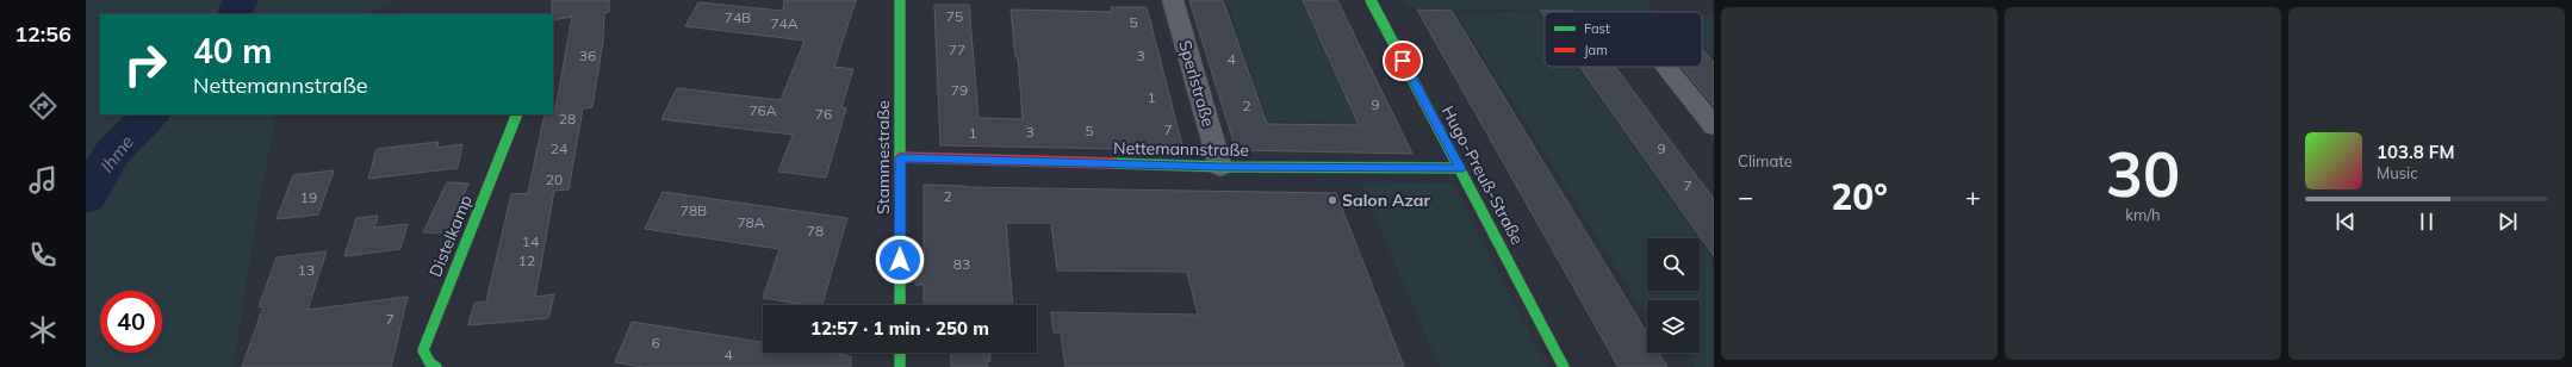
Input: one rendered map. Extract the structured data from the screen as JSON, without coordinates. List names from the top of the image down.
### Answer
{
  "streets": {
    "street": [
      "Sperlstraße",
      "Nettemannstraße",
      "Stammestraße",
      "Hugo-Preuß-Straße",
      "Distelkamp"
    ]
  },
  "crossings": [
    ["Sperlstraße", "Nettemannstraße"],
    ["Nettemannstraße", "Stammestraße"],
    ["Nettemannstraße", "Hugo-Preuß-Straße"]
  ],
  "water": ["Ihme"],
  "places": ["Salon Azar"],
  "house_numbers": [
    "75",
    "74B",
    "5",
    "74A",
    "77",
    "36",
    "3",
    "4",
    "79",
    "1",
    "9",
    "2",
    "76A",
    "76",
    "28",
    "7",
    "5",
    "3",
    "1",
    "24",
    "9",
    "20",
    "7",
    "2",
    "19",
    "78B",
    "78A",
    "78",
    "14",
    "12",
    "83",
    "13",
    "7",
    "6",
    "4"
  ],
  "legend": ["Fast", "Jam"],
  "page": {
    "tabs": "12:56",
    "tile": [
      "Climate",
      ["30", "km/h"]
    ],
    "turn": ["40 m", "Nettemannstraße"],
    "song": ["103.8 FM", "Music"],
    "heat": ["−", "20°", "+"],
    "limit": "40",
    "trip": "12:57 · 1 min · 250 m"
  }
}
